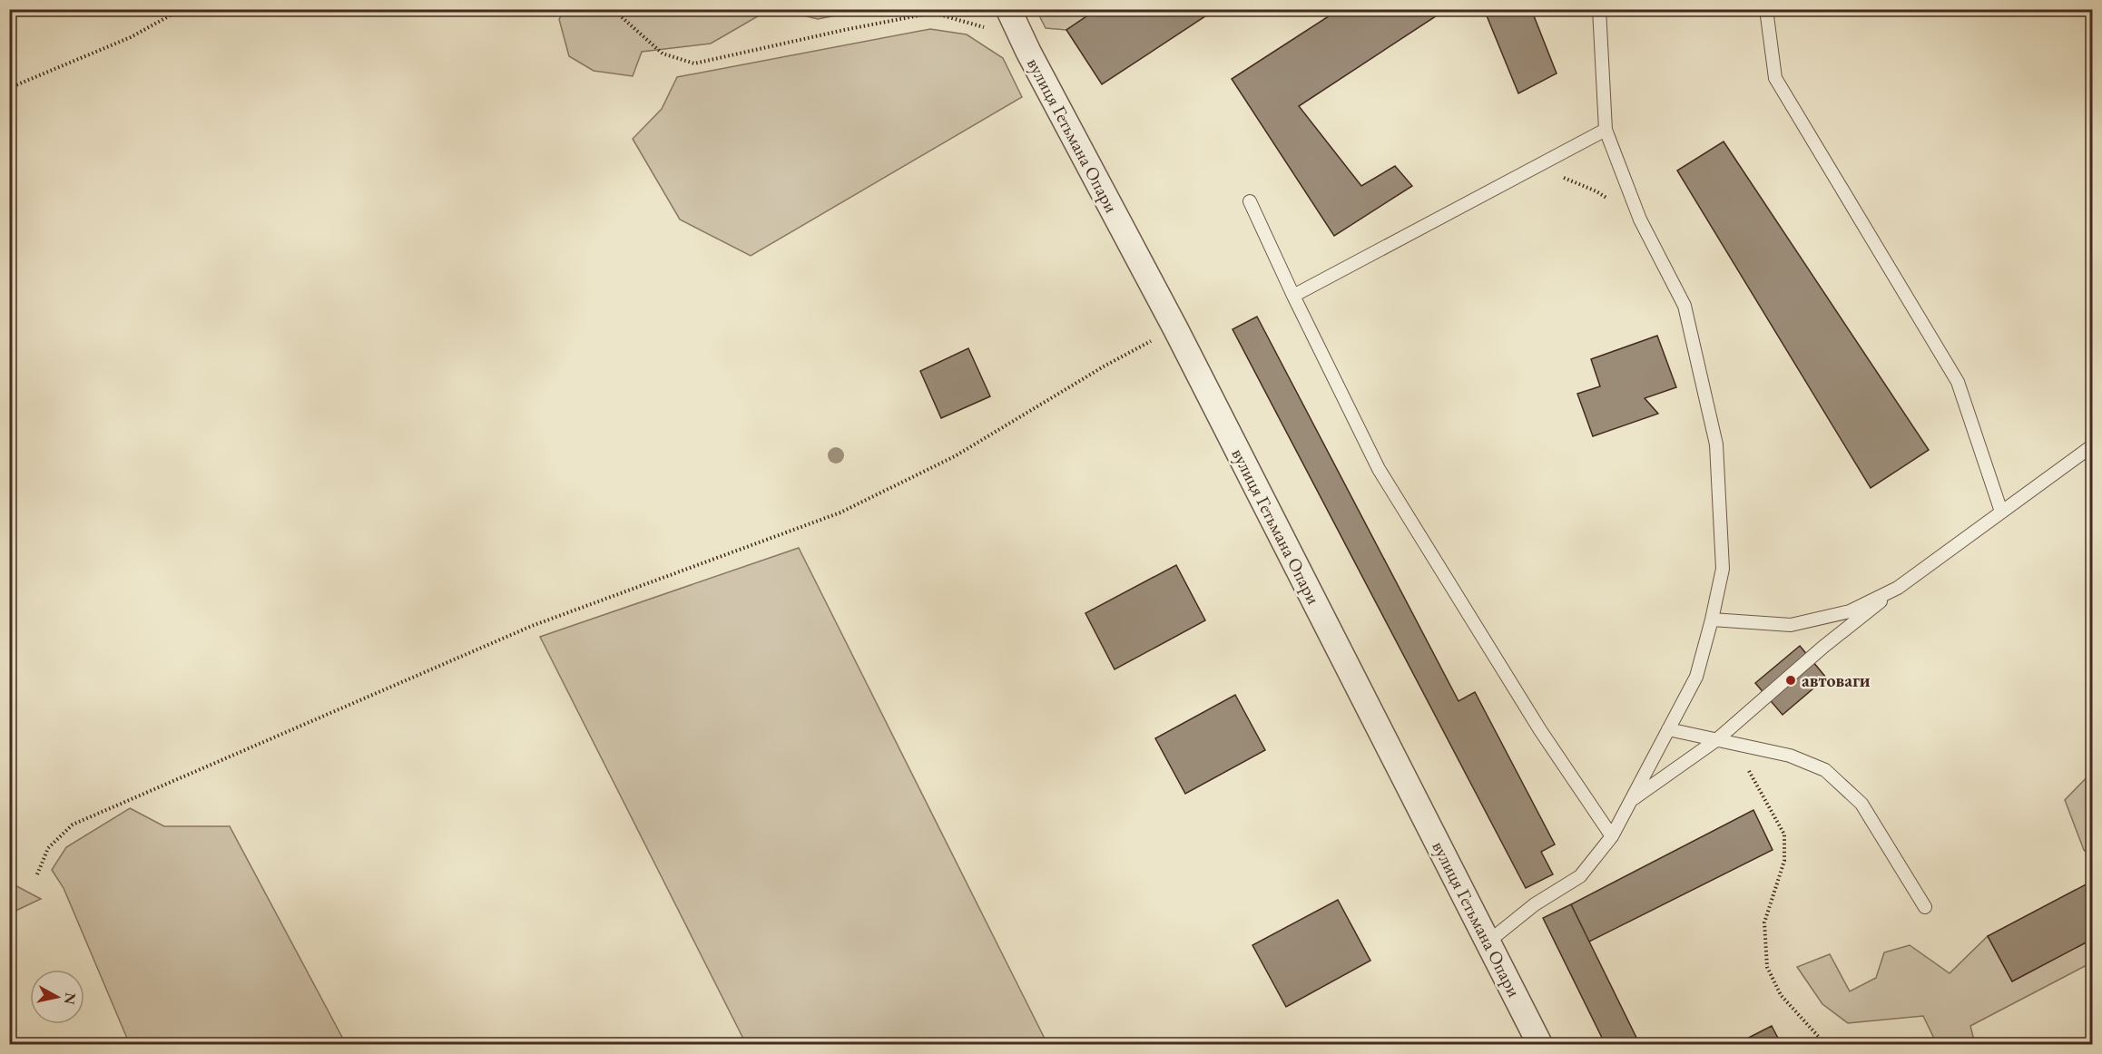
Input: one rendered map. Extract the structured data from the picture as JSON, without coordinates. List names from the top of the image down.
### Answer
{
  "streets": {
    "street": ["вулиця Гетьмана Опари"]
  },
  "places": ["автоваги"],
  "north": "right"
}
